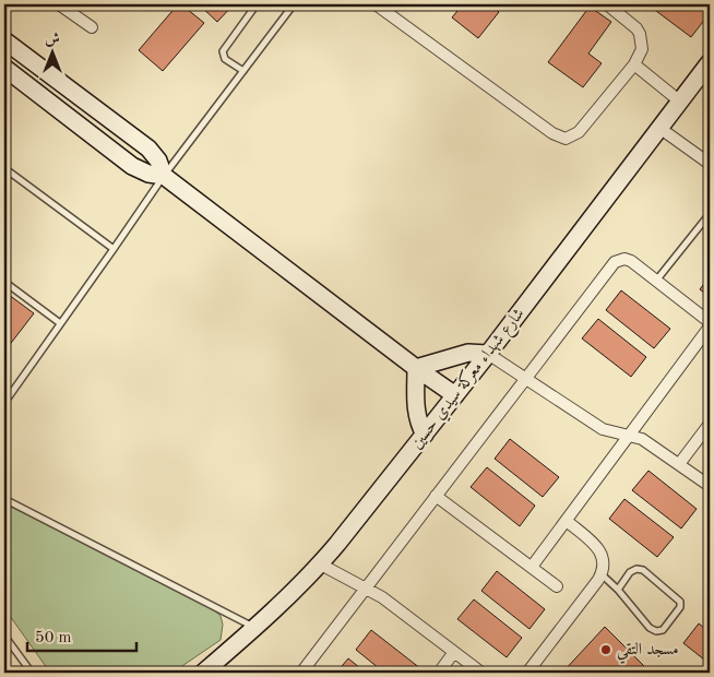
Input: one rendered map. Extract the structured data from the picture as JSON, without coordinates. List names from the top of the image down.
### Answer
{
  "streets": {
    "main road": ["شارع شهداء معركة سيدي حسين"]
  },
  "places": ["مسجد التقي"],
  "scale_bar": "50 m",
  "north": "top"
}
